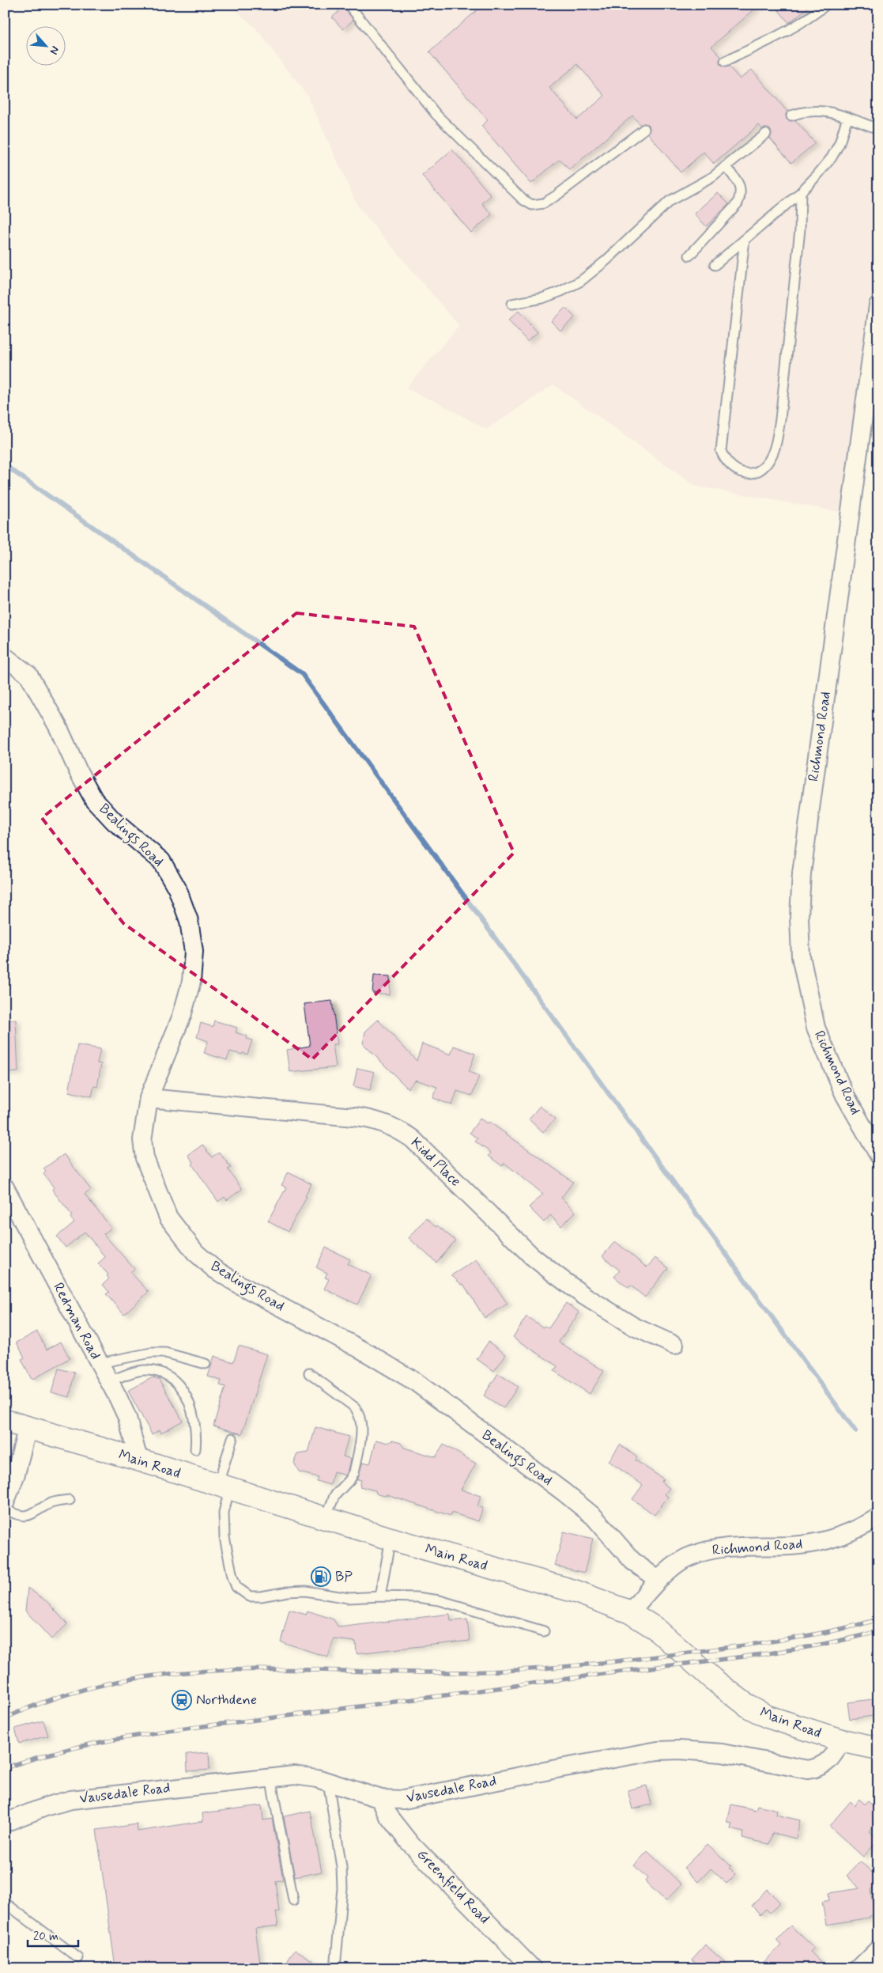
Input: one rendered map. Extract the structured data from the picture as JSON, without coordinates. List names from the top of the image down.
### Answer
{
  "streets": {
    "main road": ["Main Road"],
    "street": [
      "Richmond Road",
      "Bealings Road",
      "Kidd Place",
      "Redman Road",
      "Vausedale Road",
      "Greenfield Road"
    ]
  },
  "crossings": [
    ["Richmond Road", "Bealings Road"],
    ["Richmond Road", "Main Road"],
    ["Bealings Road", "Kidd Place"],
    ["Redman Road", "Main Road"],
    ["Main Road", "Vausedale Road"],
    ["Vausedale Road", "Greenfield Road"]
  ],
  "places": {
    "fuel station": ["BP"],
    "station": ["Northdene"]
  },
  "scale_bar": "20 m",
  "north": "bottom right"
}
